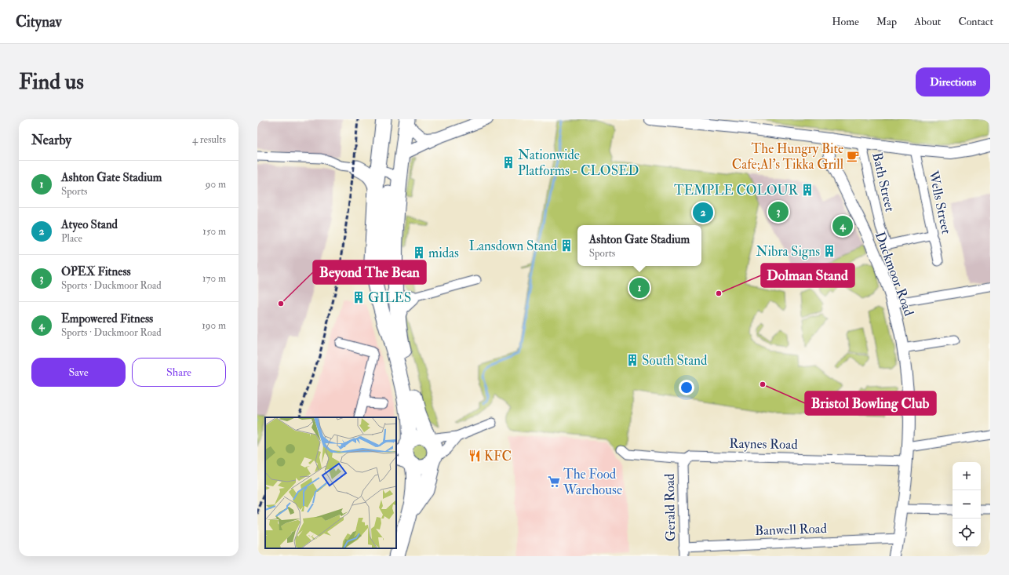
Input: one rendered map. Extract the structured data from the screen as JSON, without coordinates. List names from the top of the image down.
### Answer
{
  "streets": {
    "street": [
      "Bath Street",
      "Wells Street",
      "Duckmoor Road",
      "Raynes Road",
      "Gerald Road",
      "Banwell Road"
    ]
  },
  "crossings": [
    ["Bath Street", "Wells Street"],
    ["Duckmoor Road", "Raynes Road"],
    ["Duckmoor Road", "Banwell Road"],
    ["Raynes Road", "Gerald Road"],
    ["Gerald Road", "Banwell Road"]
  ],
  "places": {
    "cafe": ["The Hungry Bite Cafe;Al's Tikka Grill"],
    "building": [
      "Nationwide Platforms - CLOSED",
      "TEMPLE COLOUR",
      "Lansdown Stand",
      "Nibra Signs",
      "midas",
      "GILES",
      "South Stand"
    ],
    "other": ["Dolman Stand", "Beyond The Bean", "Bristol Bowling Club"],
    "restaurant": ["KFC"],
    "supermarket": ["The Food Warehouse"]
  },
  "page": {
    "header": "Citynav",
    "nav": [
      "Home",
      "Map",
      "About",
      "Contact"
    ],
    "buttons": [
      "Directions",
      ["Save", "Share"]
    ],
    "title": "Find us",
    "heading": ["Nearby", "4 results"],
    "list": [
      {
        "mark": "1",
        "name": "Ashton Gate Stadium",
        "note": "Sports",
        "value": "90 m"
      },
      {
        "mark": "2",
        "name": "Atyeo Stand",
        "note": "Place",
        "value": "150 m"
      },
      {
        "mark": "3",
        "name": "OPEX Fitness",
        "note": "Sports · Duckmoor Road",
        "value": "170 m"
      },
      {
        "mark": "4",
        "name": "Empowered Fitness",
        "note": "Sports · Duckmoor Road",
        "value": "190 m"
      }
    ],
    "pins": [
      "3",
      "2",
      "4",
      "1"
    ],
    "popup": ["Ashton Gate Stadium", "Sports"],
    "map_buttons": ["+", "−"]
  }
}
